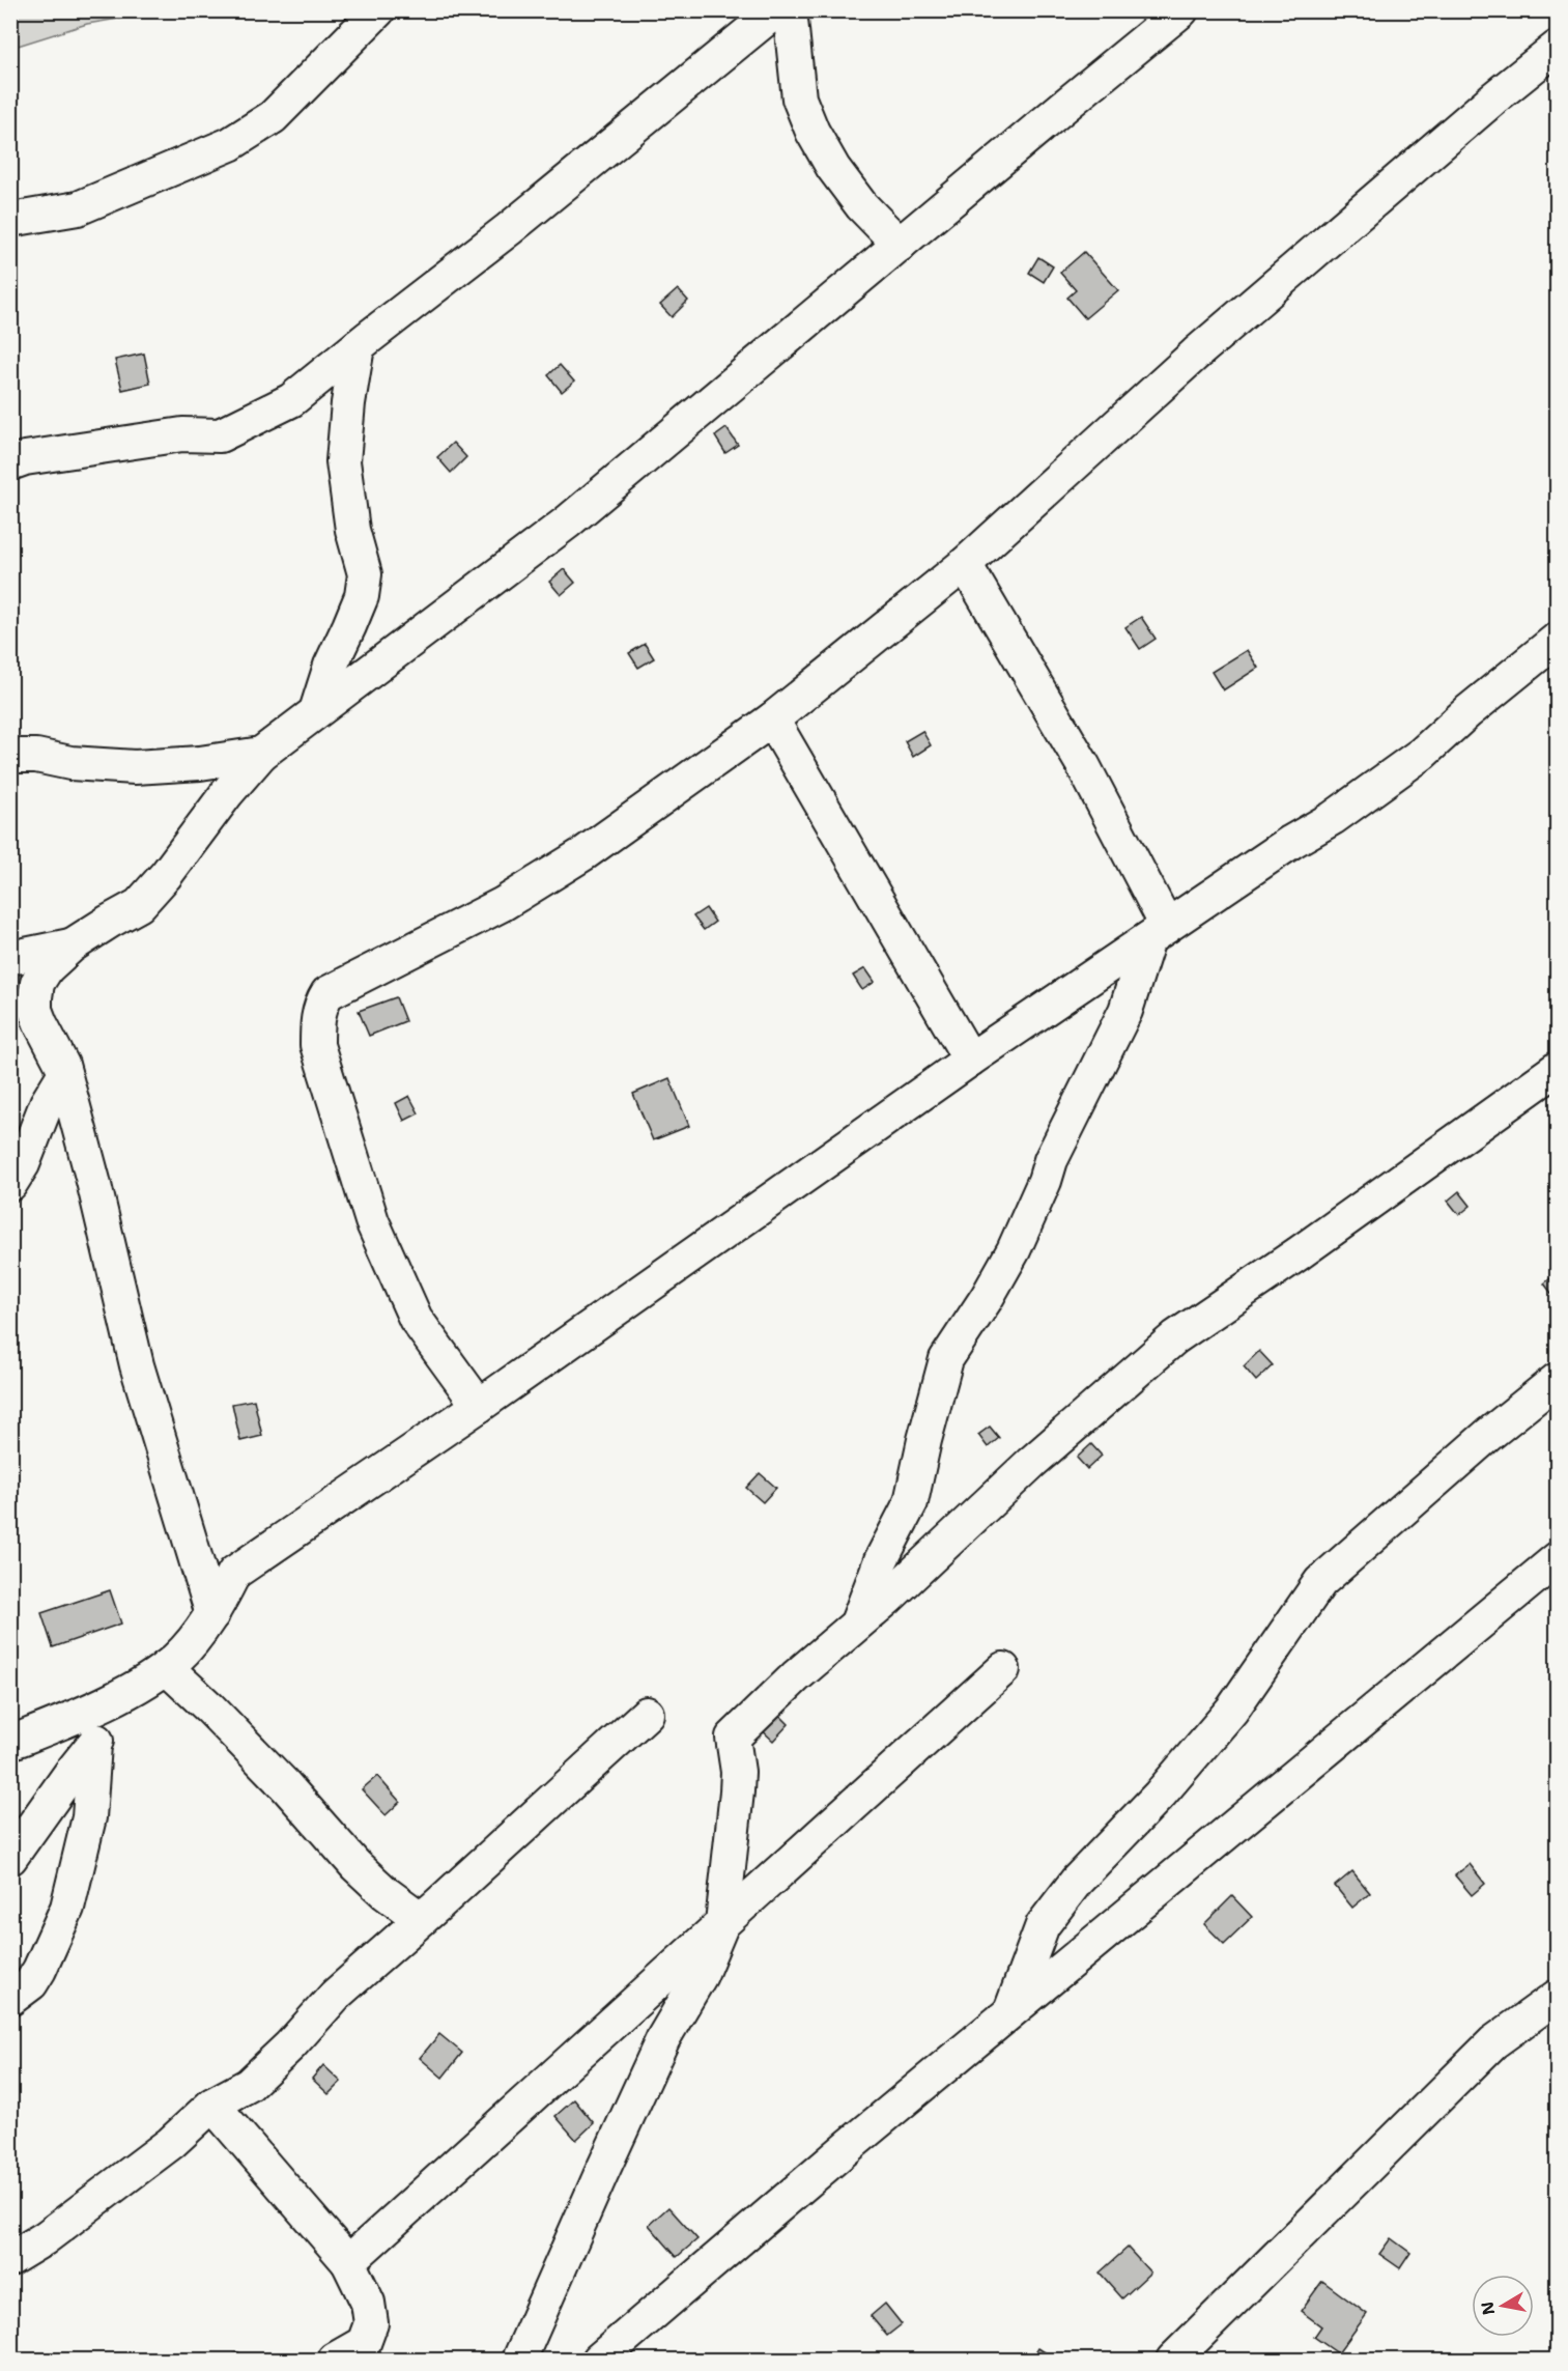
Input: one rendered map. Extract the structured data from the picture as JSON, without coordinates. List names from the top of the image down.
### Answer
{
  "north": "left"
}
